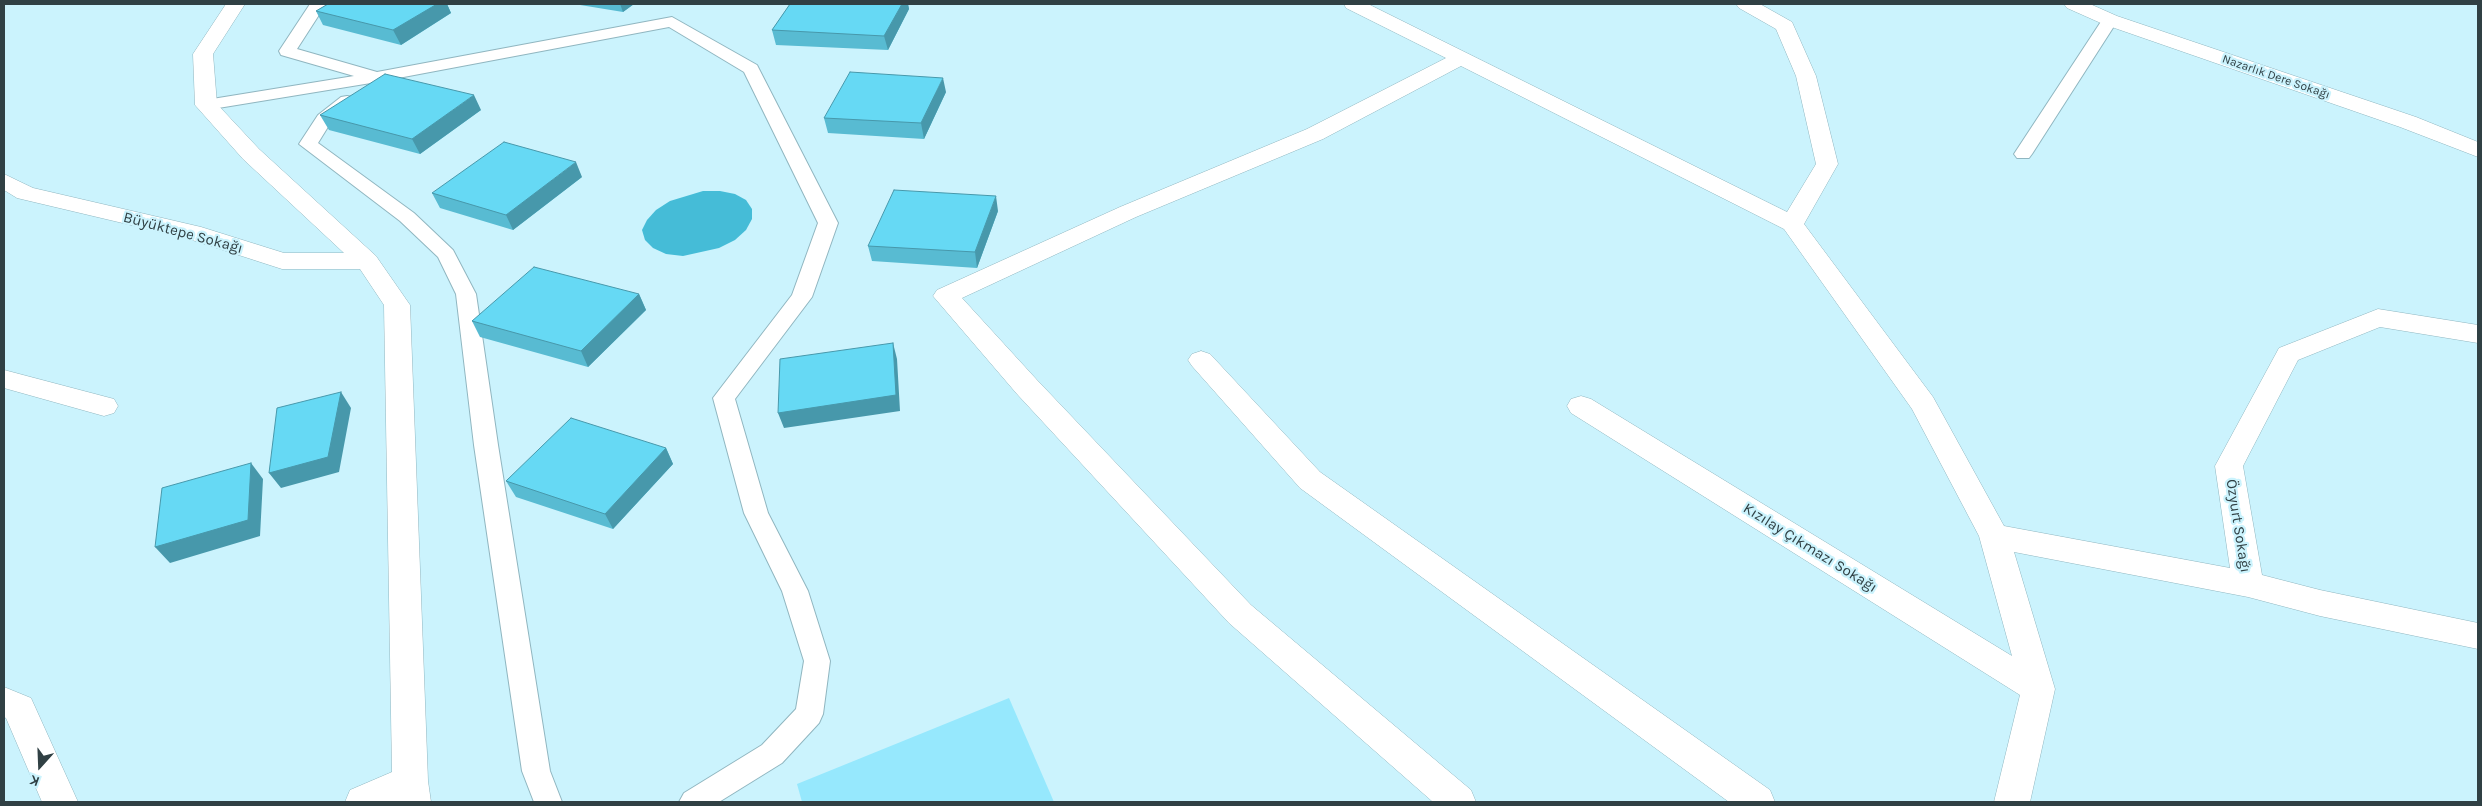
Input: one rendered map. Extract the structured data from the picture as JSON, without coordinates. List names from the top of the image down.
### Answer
{
  "streets": {
    "street": [
      "Nazarlık Dere Sokağı",
      "Büyüktepe Sokağı",
      "Özyurt Sokağı",
      "Kızılay Çıkmazı Sokağı"
    ]
  },
  "north": "bottom"
}
